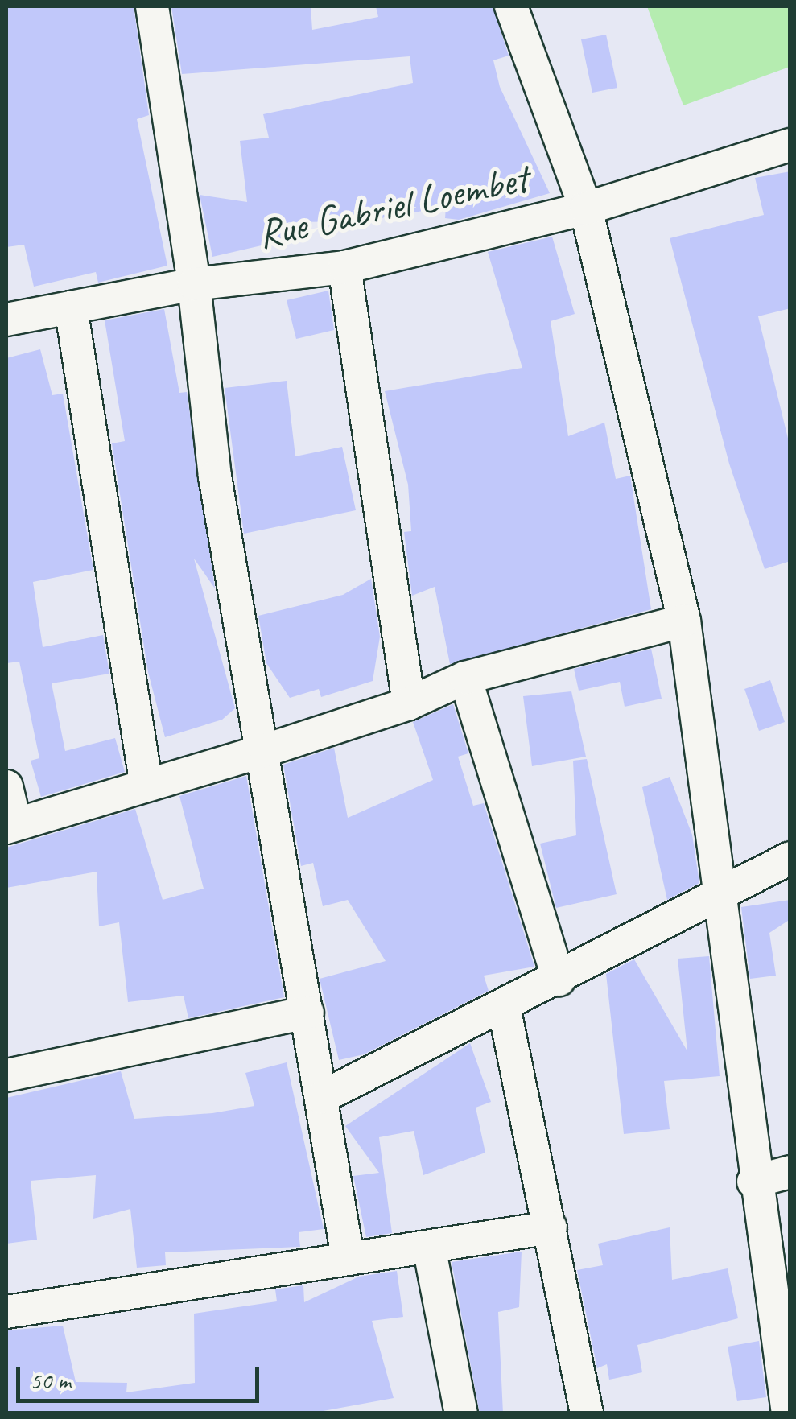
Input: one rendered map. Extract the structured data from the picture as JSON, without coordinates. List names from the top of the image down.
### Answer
{
  "streets": {
    "street": ["Rue Gabriel Loembet"]
  },
  "scale_bar": "50 m"
}
